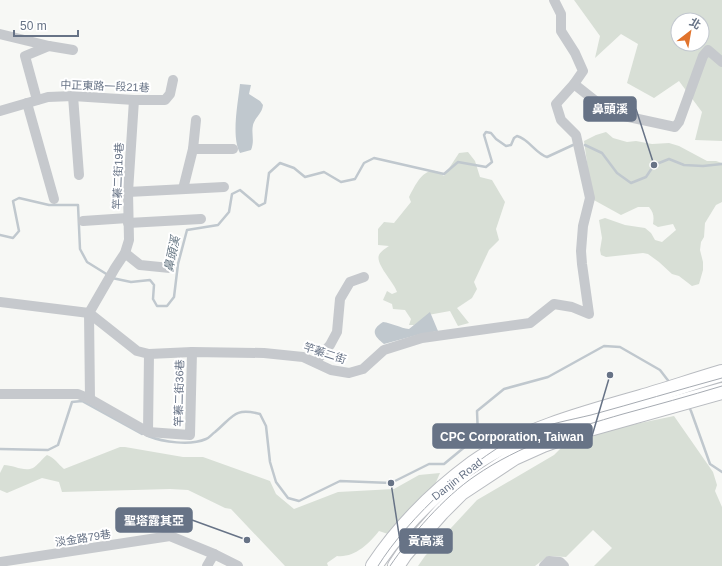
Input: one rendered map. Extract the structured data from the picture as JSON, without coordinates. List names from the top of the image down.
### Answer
{
  "streets": {
    "main road": ["Danjin Road"],
    "street": [
      "中正東路一段21巷",
      "竿蓁二街19巷",
      "竿蓁二街",
      "竿蓁二街36巷",
      "淡金路79巷"
    ]
  },
  "crossings": [
    ["中正東路一段21巷", "竿蓁二街19巷"],
    ["竿蓁二街19巷", "竿蓁二街"],
    ["竿蓁二街", "竿蓁二街36巷"]
  ],
  "water": ["鼻頭溪"],
  "places": [
    "鼻頭溪",
    "CPC Corporation, Taiwan",
    "黃高溪",
    "聖塔露其亞"
  ],
  "scale_bar": "50 m",
  "north": "top right"
}
